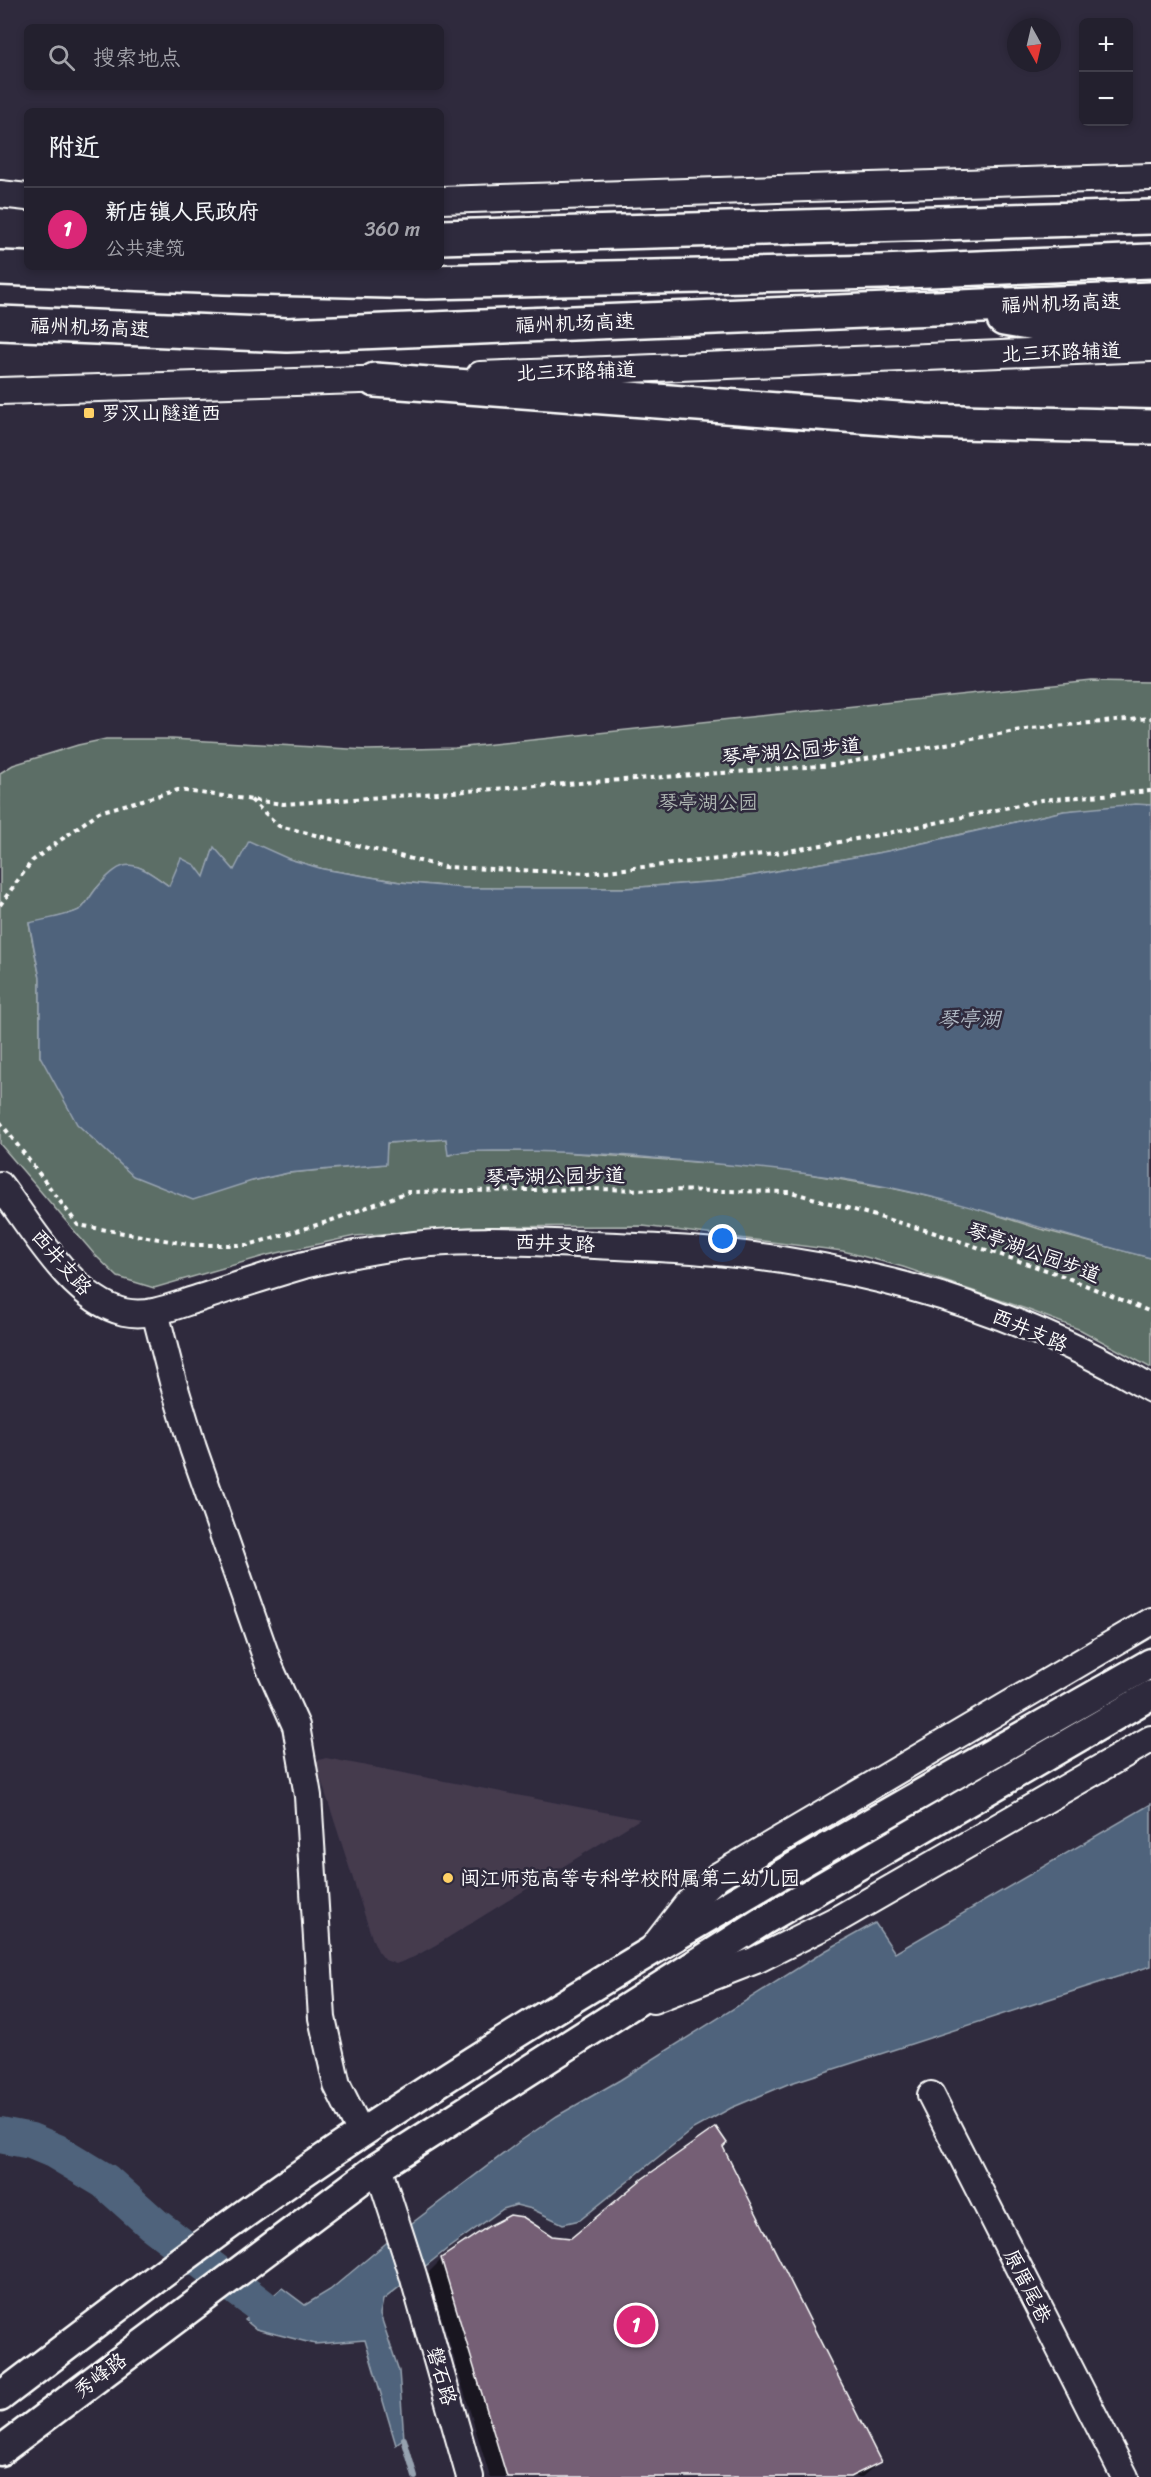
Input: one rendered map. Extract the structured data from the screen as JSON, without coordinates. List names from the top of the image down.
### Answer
{
  "streets": {
    "highway": ["福州机场高速"],
    "main road": [
      "北三环路辅道",
      "西井支路",
      "原厝尾巷",
      "秀峰路",
      "磐石路"
    ],
    "path": ["琴亭湖公园步道"]
  },
  "crossings": [
    ["秀峰路", "磐石路"]
  ],
  "water": ["琴亭湖"],
  "parks": ["琴亭湖公园"],
  "places": {
    "transit": ["罗汉山隧道西"],
    "other": ["闽江师范高等专科学校附属第二幼儿园"]
  },
  "north": "bottom",
  "page": {
    "map_buttons": ["+", "−"],
    "search": "搜索地点",
    "heading": "附近",
    "list": [
      {
        "mark": "1",
        "name": "新店镇人民政府",
        "note": "公共建筑",
        "value": "360 m"
      }
    ],
    "pins": "1"
  }
}
